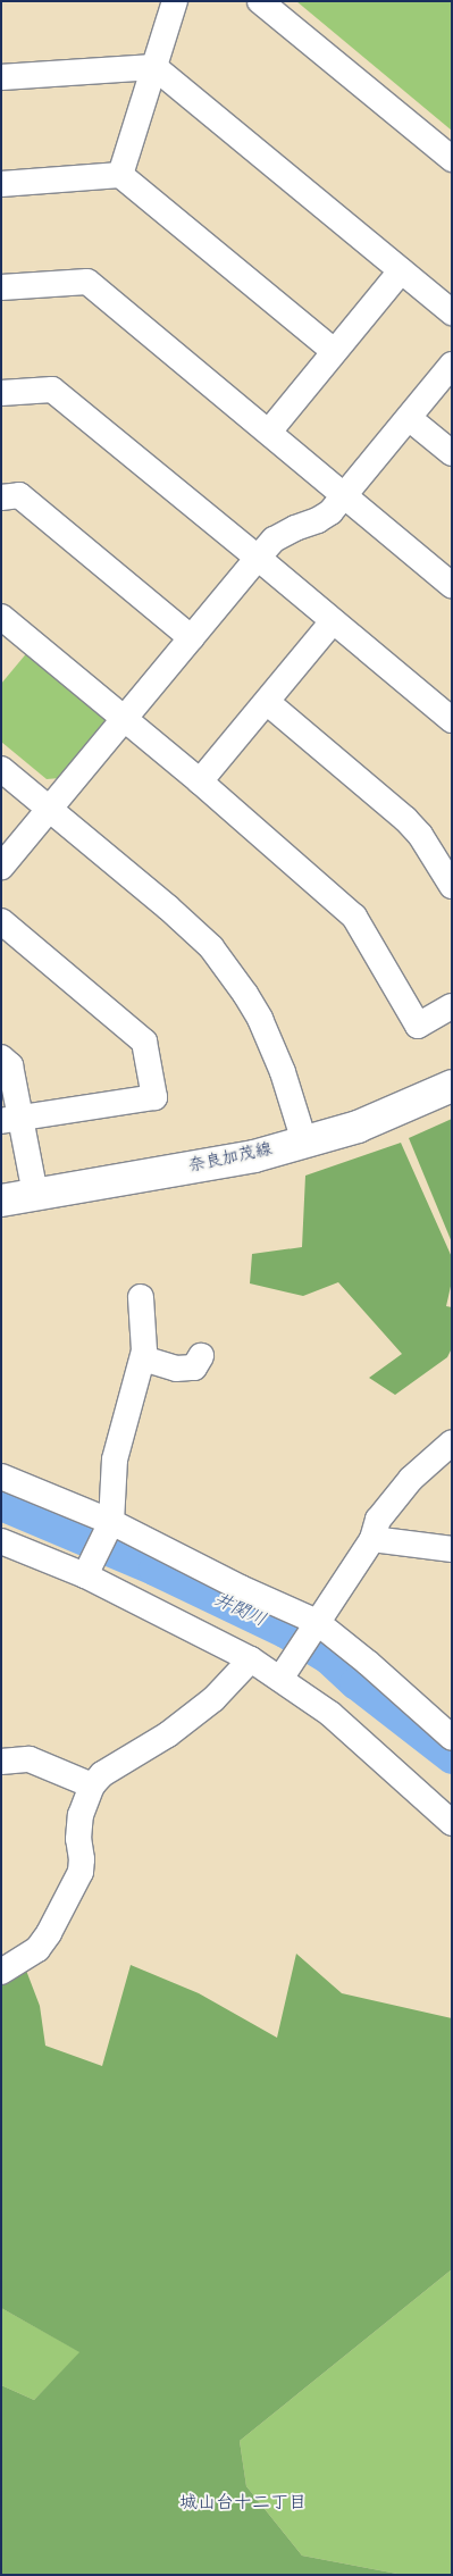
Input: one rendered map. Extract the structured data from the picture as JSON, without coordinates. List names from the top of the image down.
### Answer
{
  "streets": {
    "main road": ["奈良加茂線"]
  },
  "districts": ["城山台十二丁目"],
  "water": ["井関川"]
}
